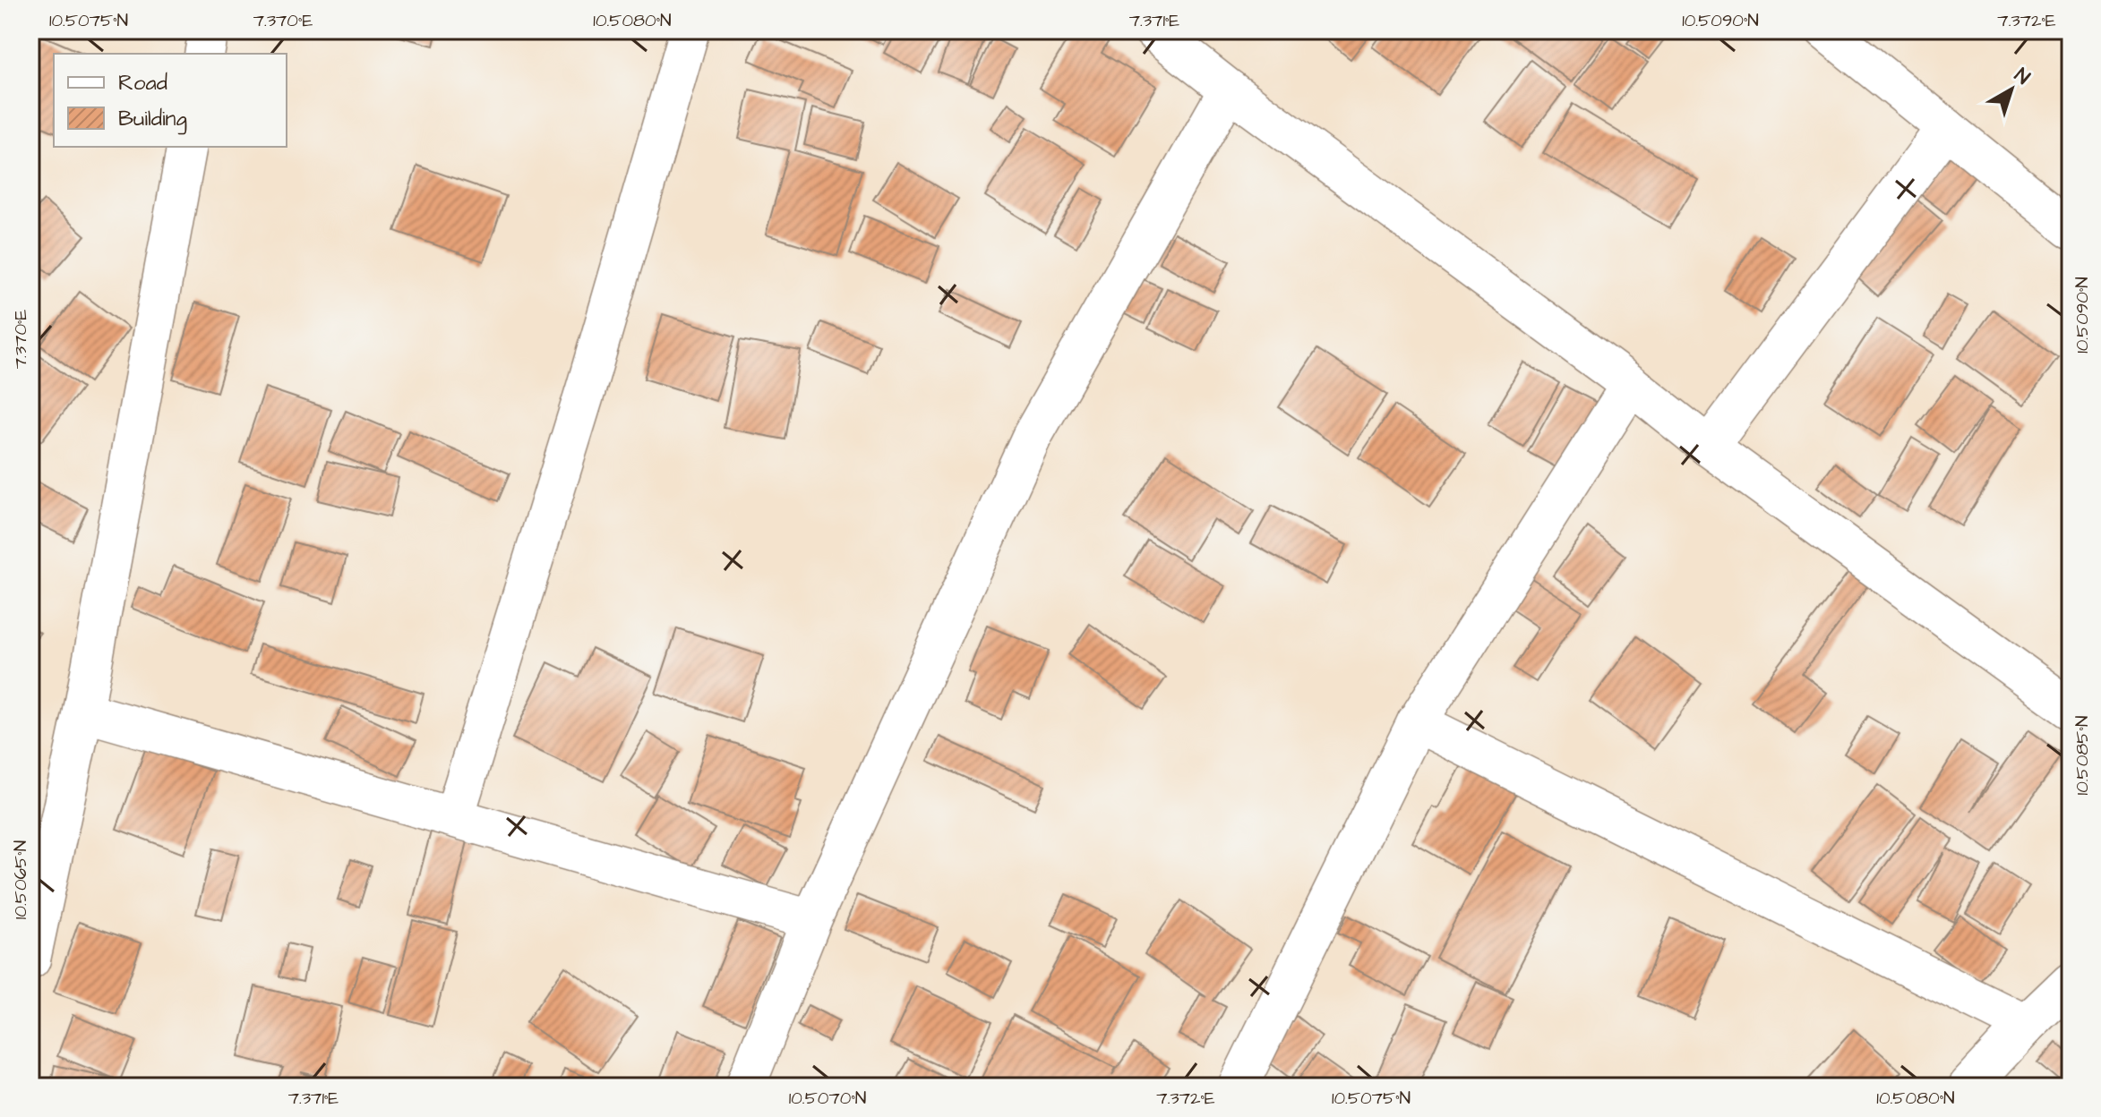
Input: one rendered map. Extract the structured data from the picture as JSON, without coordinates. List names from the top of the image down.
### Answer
{
  "legend": ["Road", "Building"],
  "north": "top right",
  "coordinates": [
    "10.5075°N",
    "7.370°E",
    "10.5080°N",
    "7.371°E",
    "10.5090°N",
    "7.372°E",
    "10.5085°N",
    "10.5065°N",
    "10.5070°N"
  ]
}
